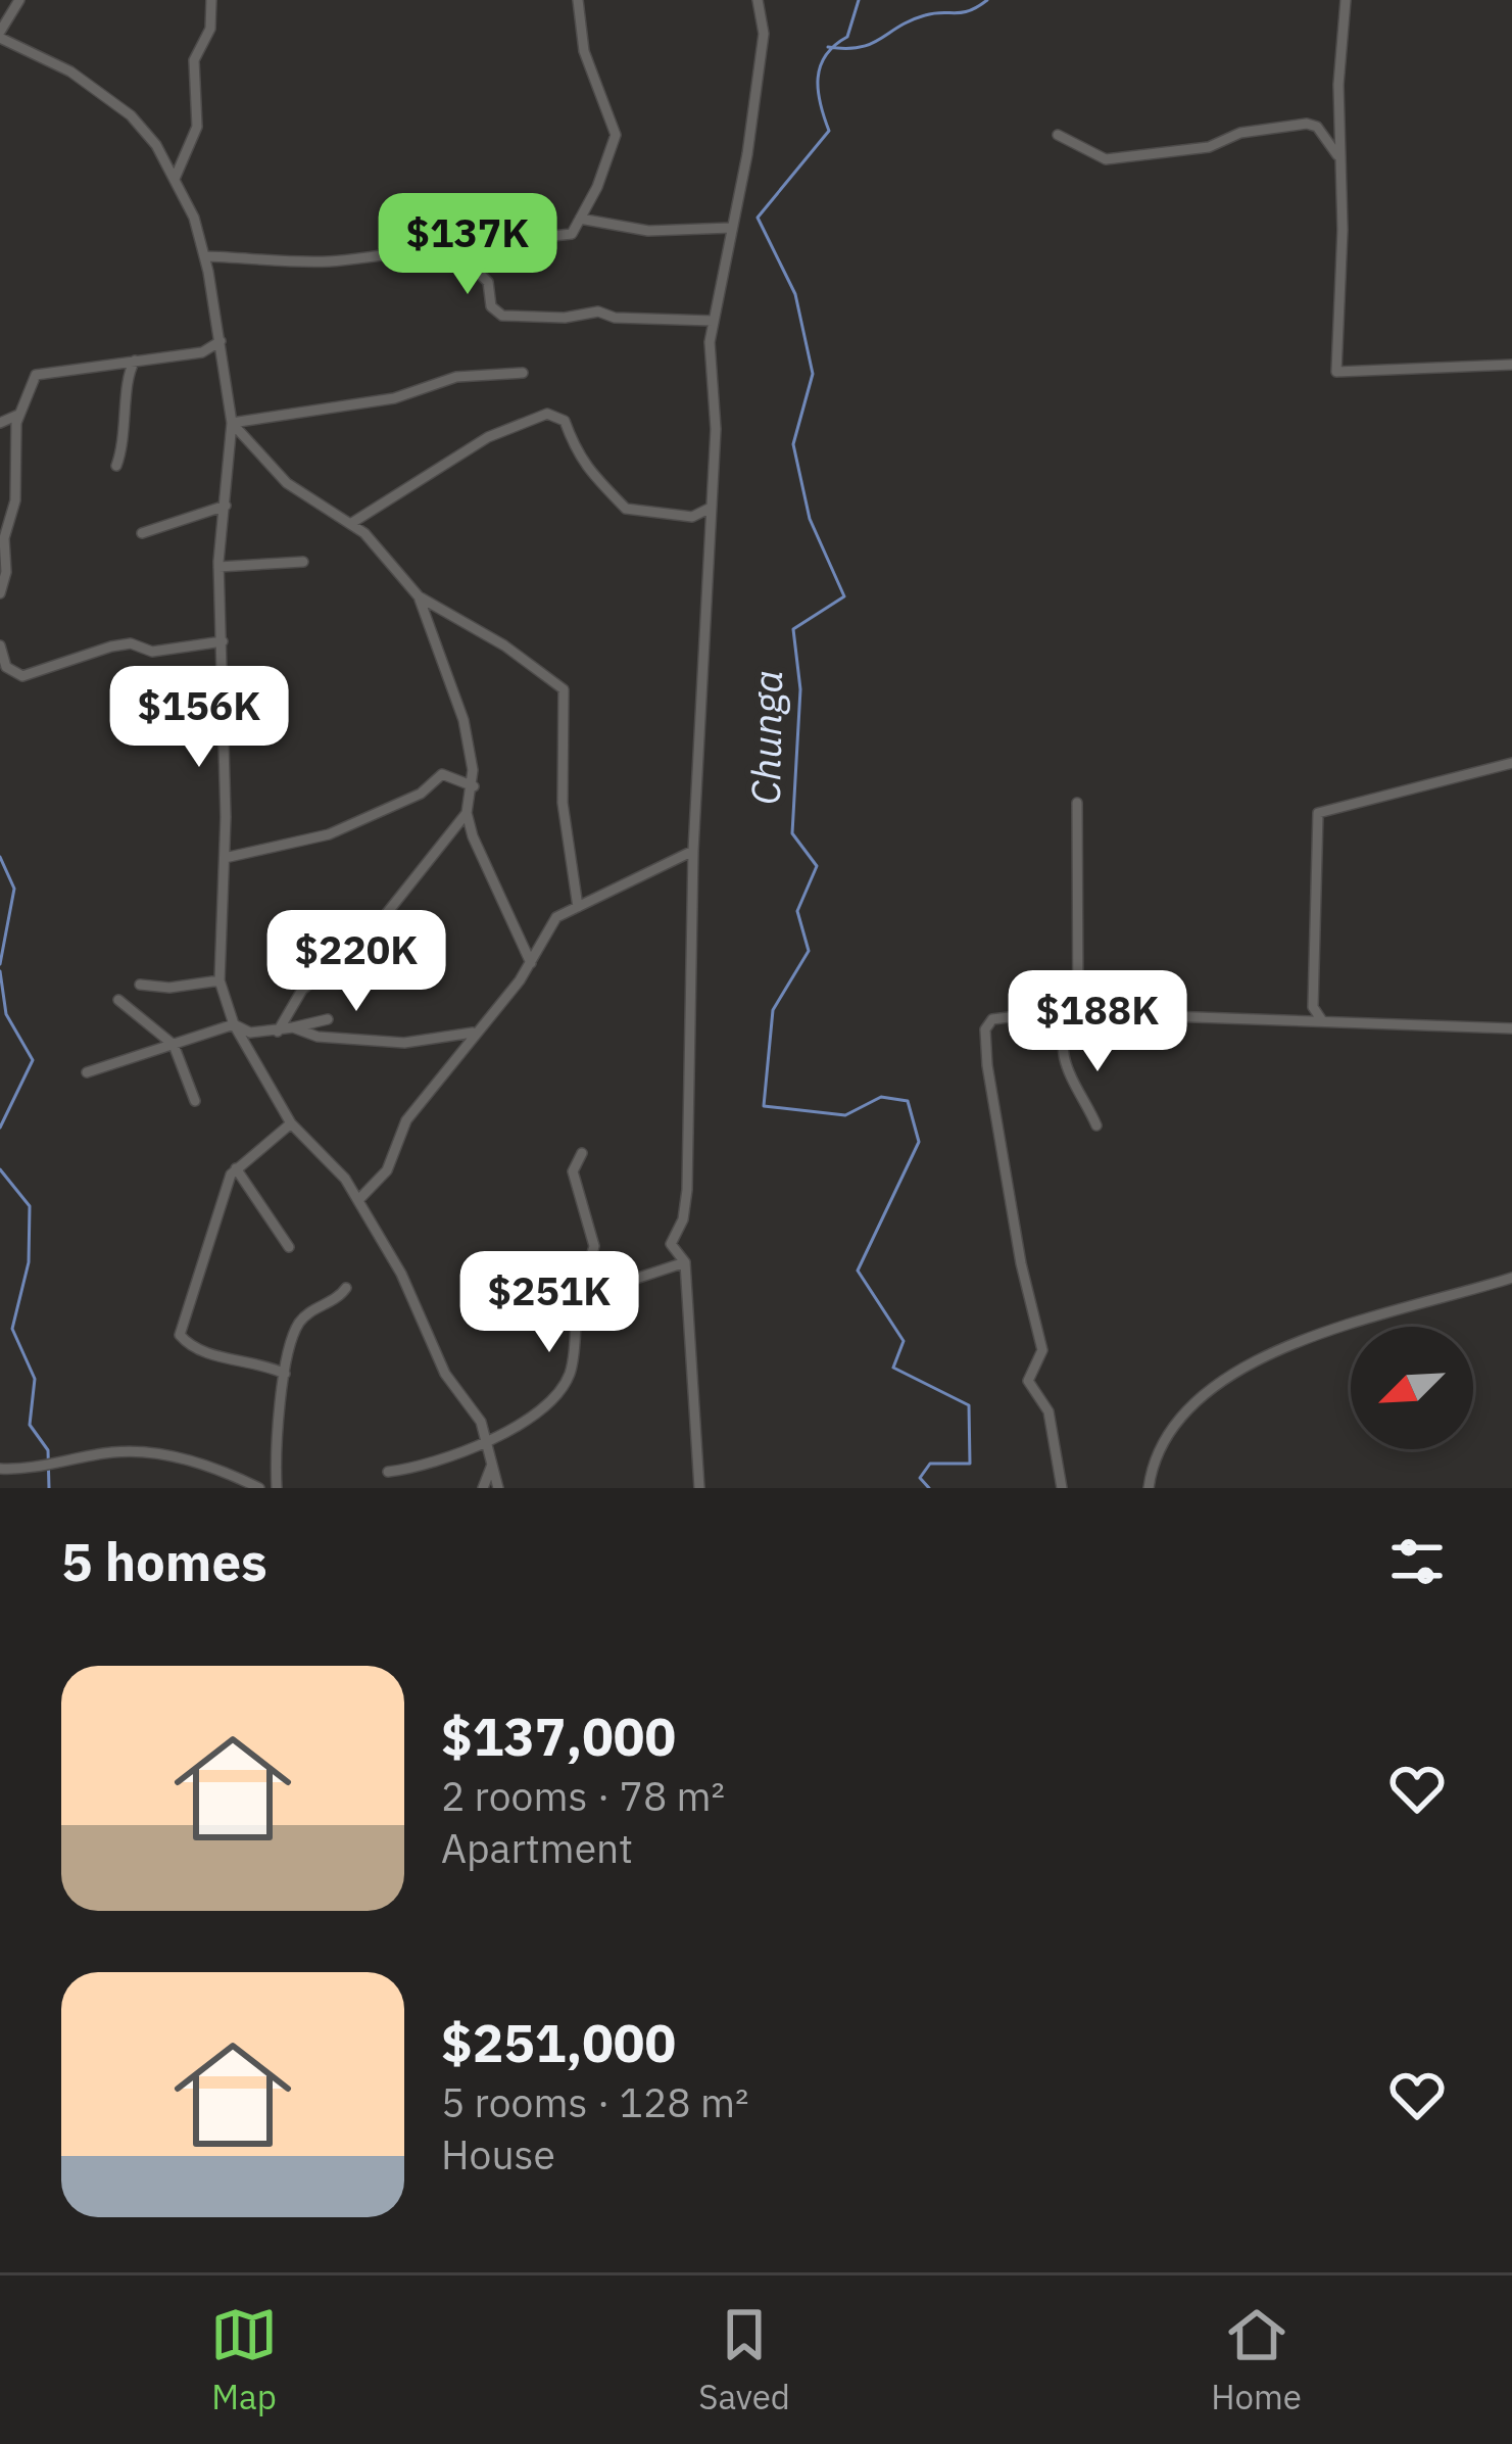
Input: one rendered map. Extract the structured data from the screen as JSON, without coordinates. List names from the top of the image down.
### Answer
{
  "water": ["Chunga"],
  "north": "bottom left",
  "page": {
    "price": [
      "$137K",
      "$156K",
      "$220K",
      "$188K",
      "$251K"
    ],
    "heading": "5 homes",
    "list": [
      {
        "name": "$137,000",
        "note": "2 rooms · 78 m² · Apartment"
      },
      {
        "name": "$251,000",
        "note": "5 rooms · 128 m² · House"
      }
    ],
    "tabs": ["Map", "Saved", "Home"]
  }
}
